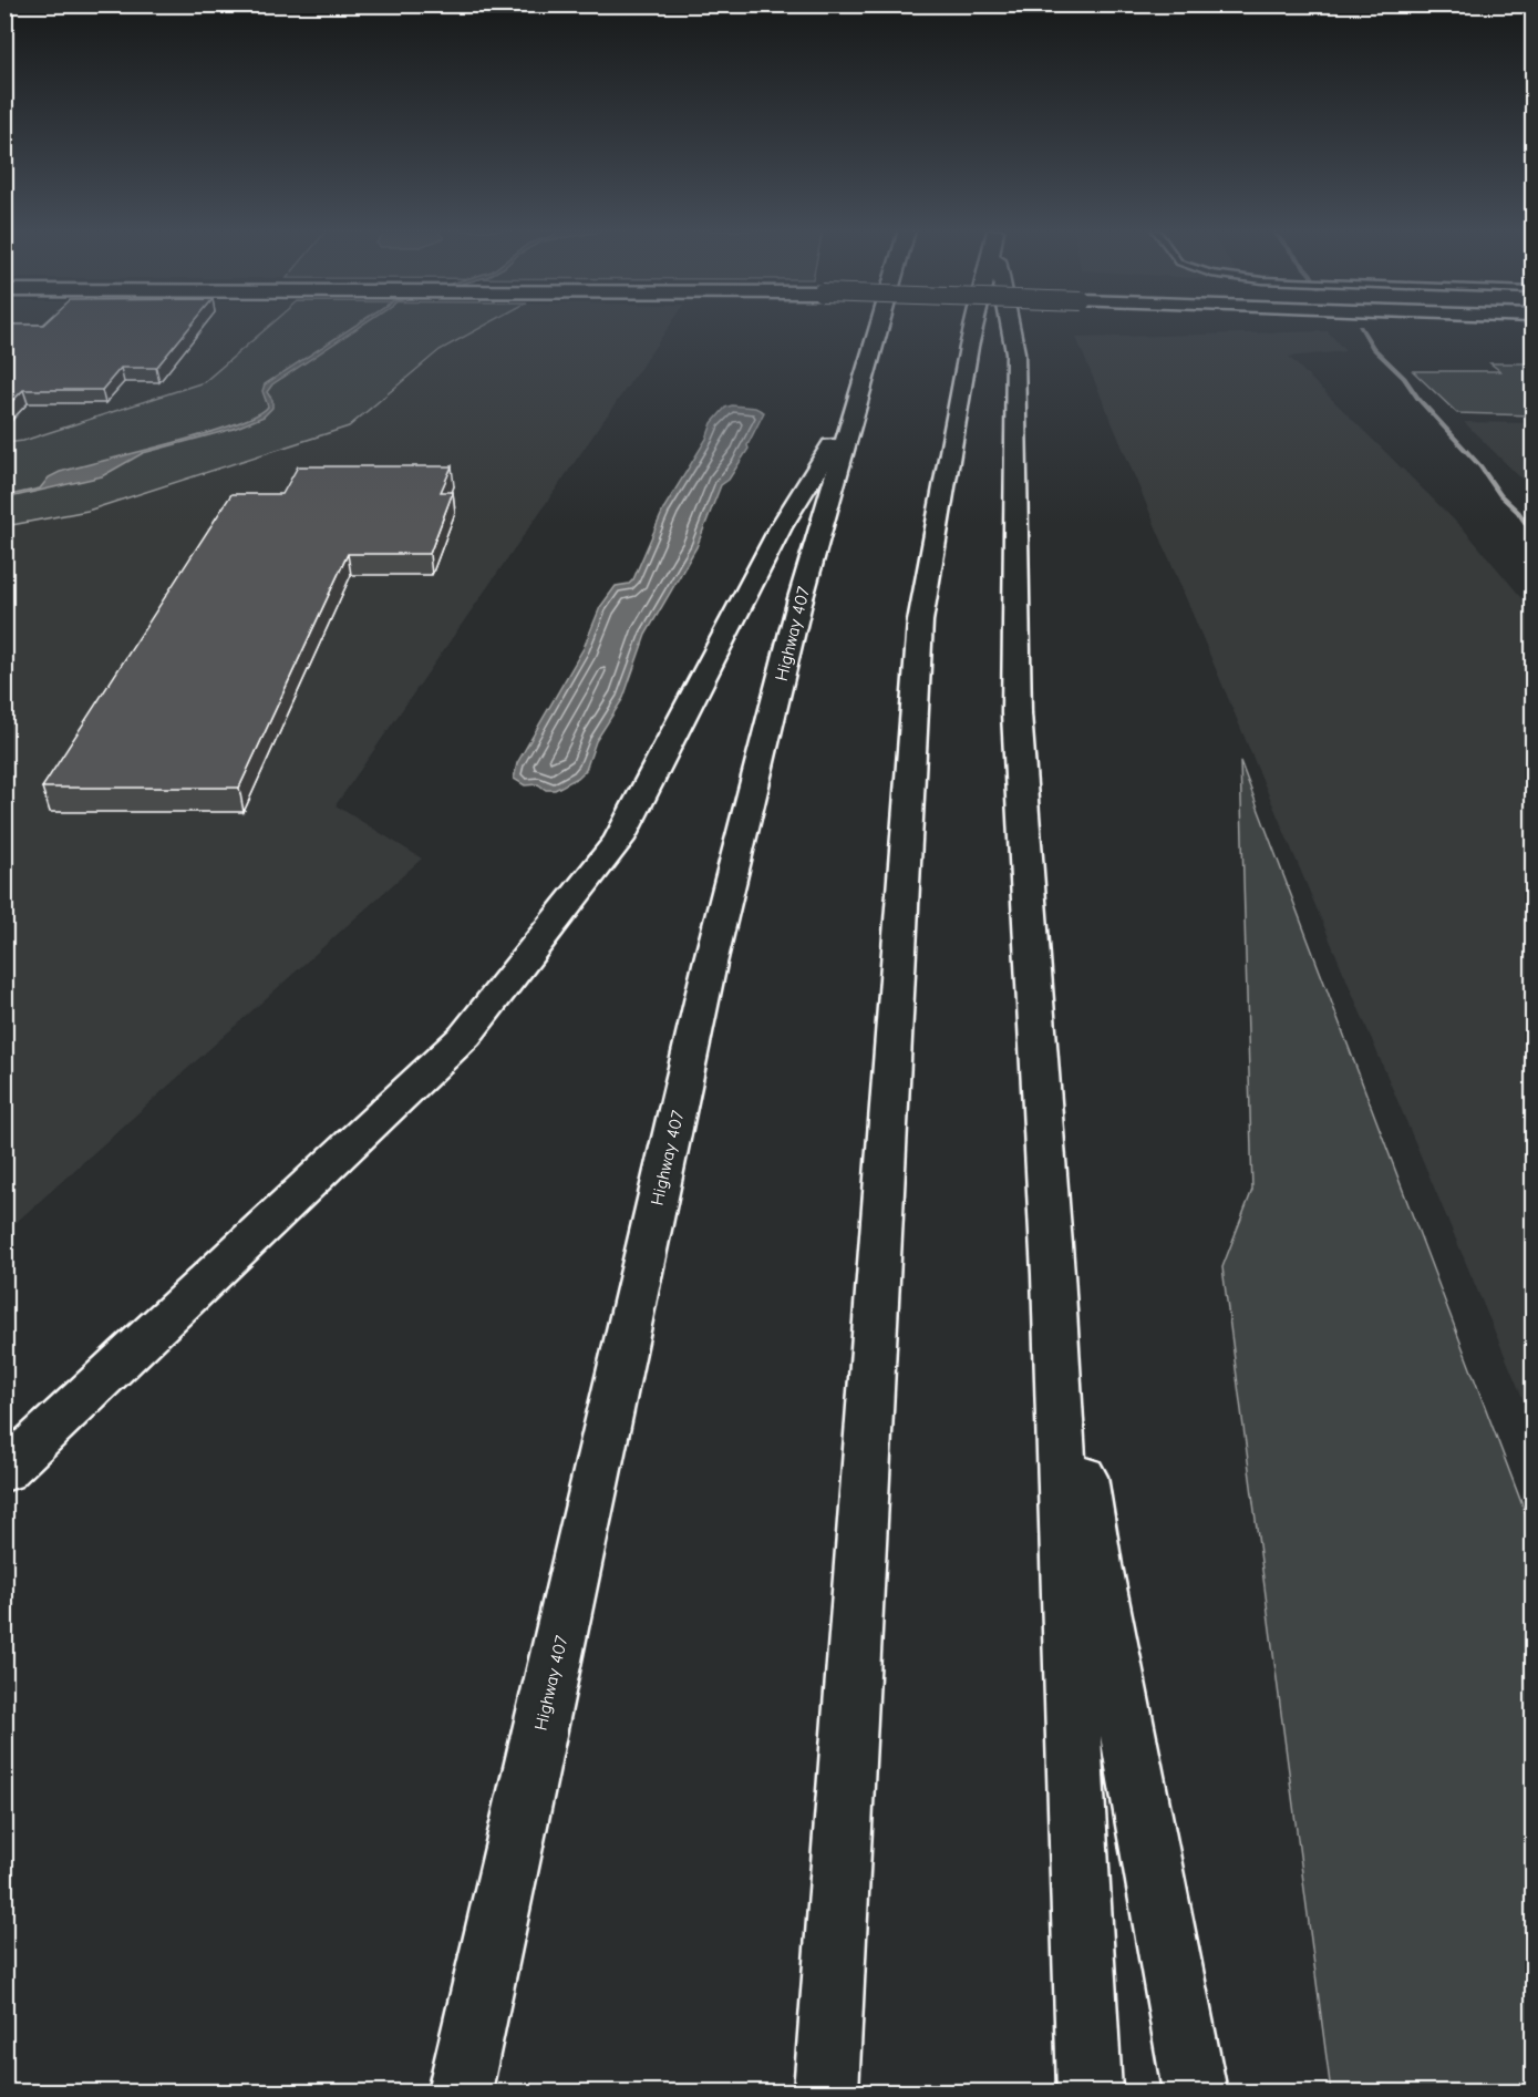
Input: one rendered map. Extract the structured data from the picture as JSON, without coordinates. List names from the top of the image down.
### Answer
{
  "streets": {
    "main road": ["Highway 407"]
  }
}
